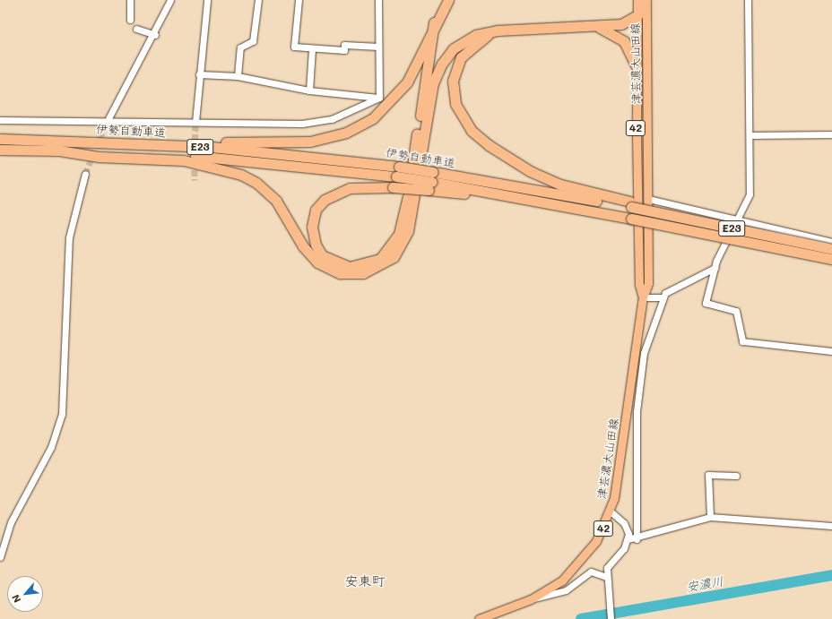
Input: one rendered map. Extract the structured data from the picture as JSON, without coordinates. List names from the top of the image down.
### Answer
{
  "streets": {
    "highway": ["伊勢自動車道", "E23"],
    "main road": ["津芸濃大山田線", "42"]
  },
  "crossings": [
    ["伊勢自動車道", "E23"]
  ],
  "districts": ["安東町"],
  "water": ["安濃川"],
  "north": "bottom left"
}
